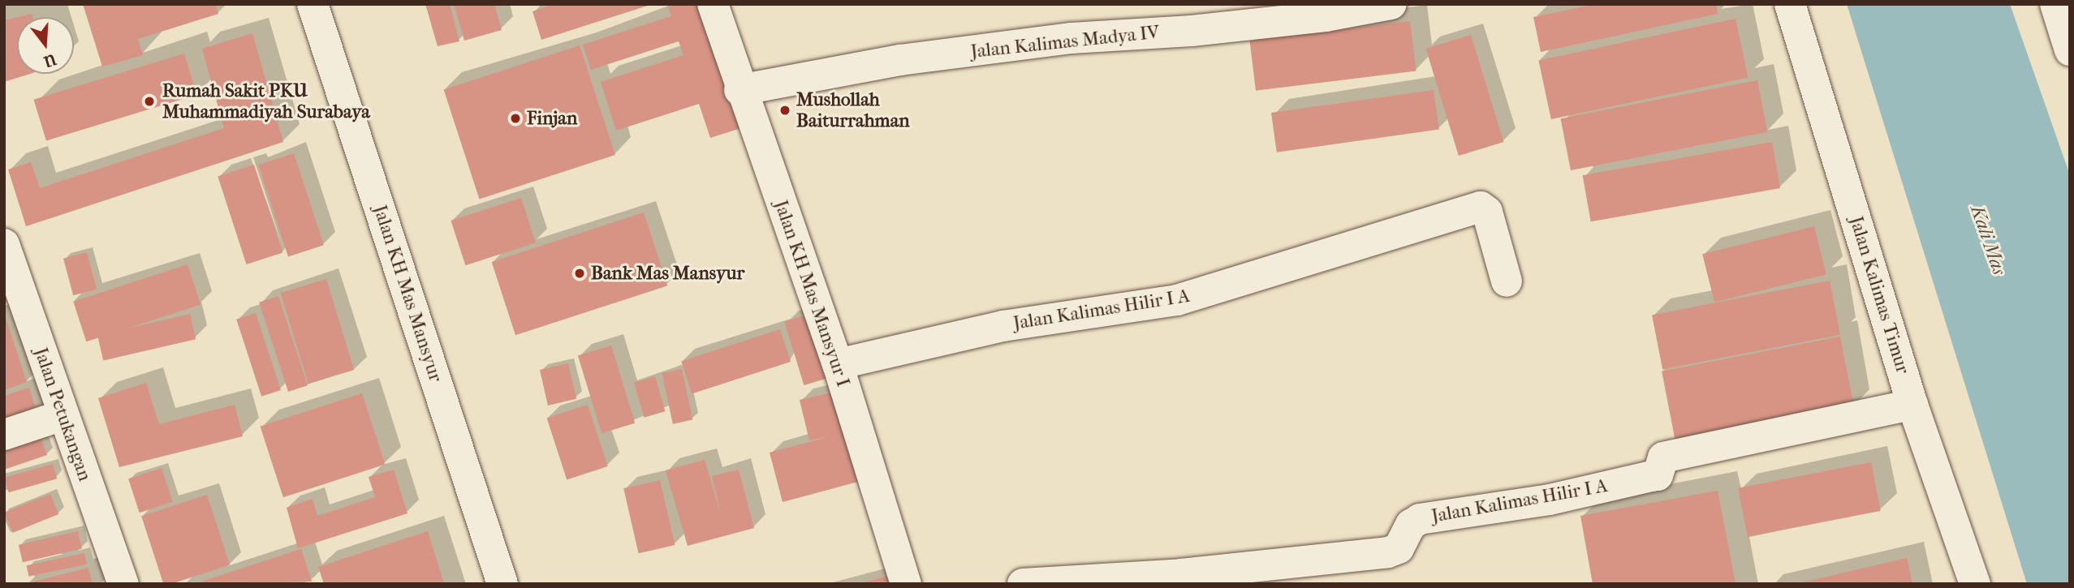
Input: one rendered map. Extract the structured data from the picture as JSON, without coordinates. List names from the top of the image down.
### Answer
{
  "streets": {
    "street": [
      "Jalan Kalimas Madya IV",
      "Jalan KH Mas Mansyur",
      "Jalan KH Mas Mansyur I",
      "Jalan Kalimas Timur",
      "Jalan Kalimas Hilir I A",
      "Jalan Petukangan"
    ]
  },
  "crossings": [
    ["Jalan Kalimas Madya IV", "Jalan KH Mas Mansyur I"],
    ["Jalan KH Mas Mansyur I", "Jalan Kalimas Hilir I A"],
    ["Jalan Kalimas Timur", "Jalan Kalimas Hilir I A"]
  ],
  "water": ["Kali Mas"],
  "places": [
    "Rumah Sakit PKU Muhammadiyah Surabaya",
    "Mushollah Baiturrahman",
    "Finjan",
    "Bank Mas Mansyur"
  ],
  "north": "bottom"
}
